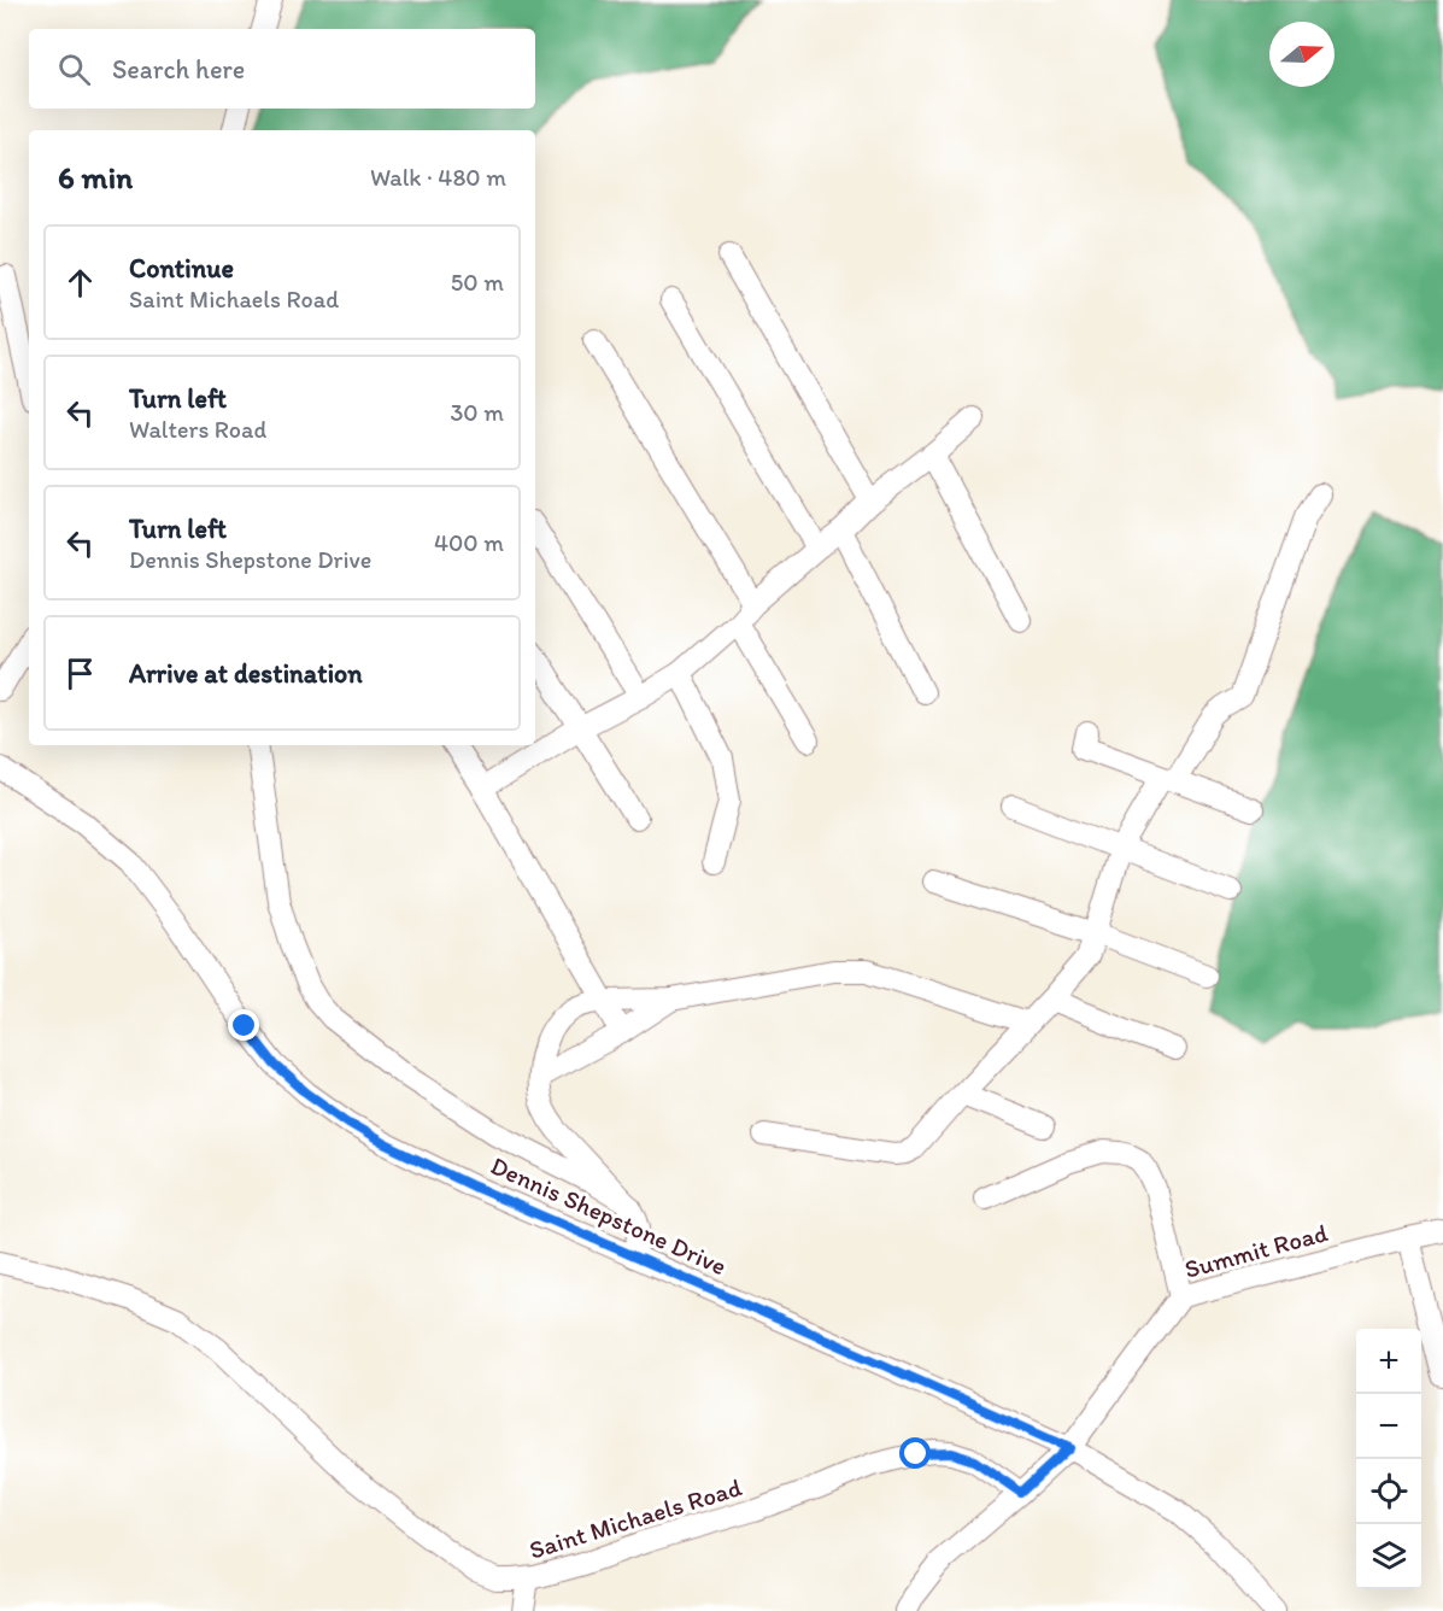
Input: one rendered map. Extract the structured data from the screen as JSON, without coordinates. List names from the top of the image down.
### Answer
{
  "streets": {
    "street": ["Dennis Shepstone Drive", "Summit Road", "Saint Michaels Road"]
  },
  "crossings": [
    ["Dennis Shepstone Drive", "Summit Road"],
    ["Summit Road", "Saint Michaels Road"]
  ],
  "north": "right",
  "page": {
    "search": "Search here",
    "heading": ["6 min", "Walk · 480 m"],
    "list": [
      ["Continue", "Saint Michaels Road", "50 m"],
      ["Turn left", "Walters Road", "30 m"],
      ["Turn left", "Dennis Shepstone Drive", "400 m"],
      "Arrive at destination"
    ],
    "map_buttons": ["+", "−"]
  }
}
